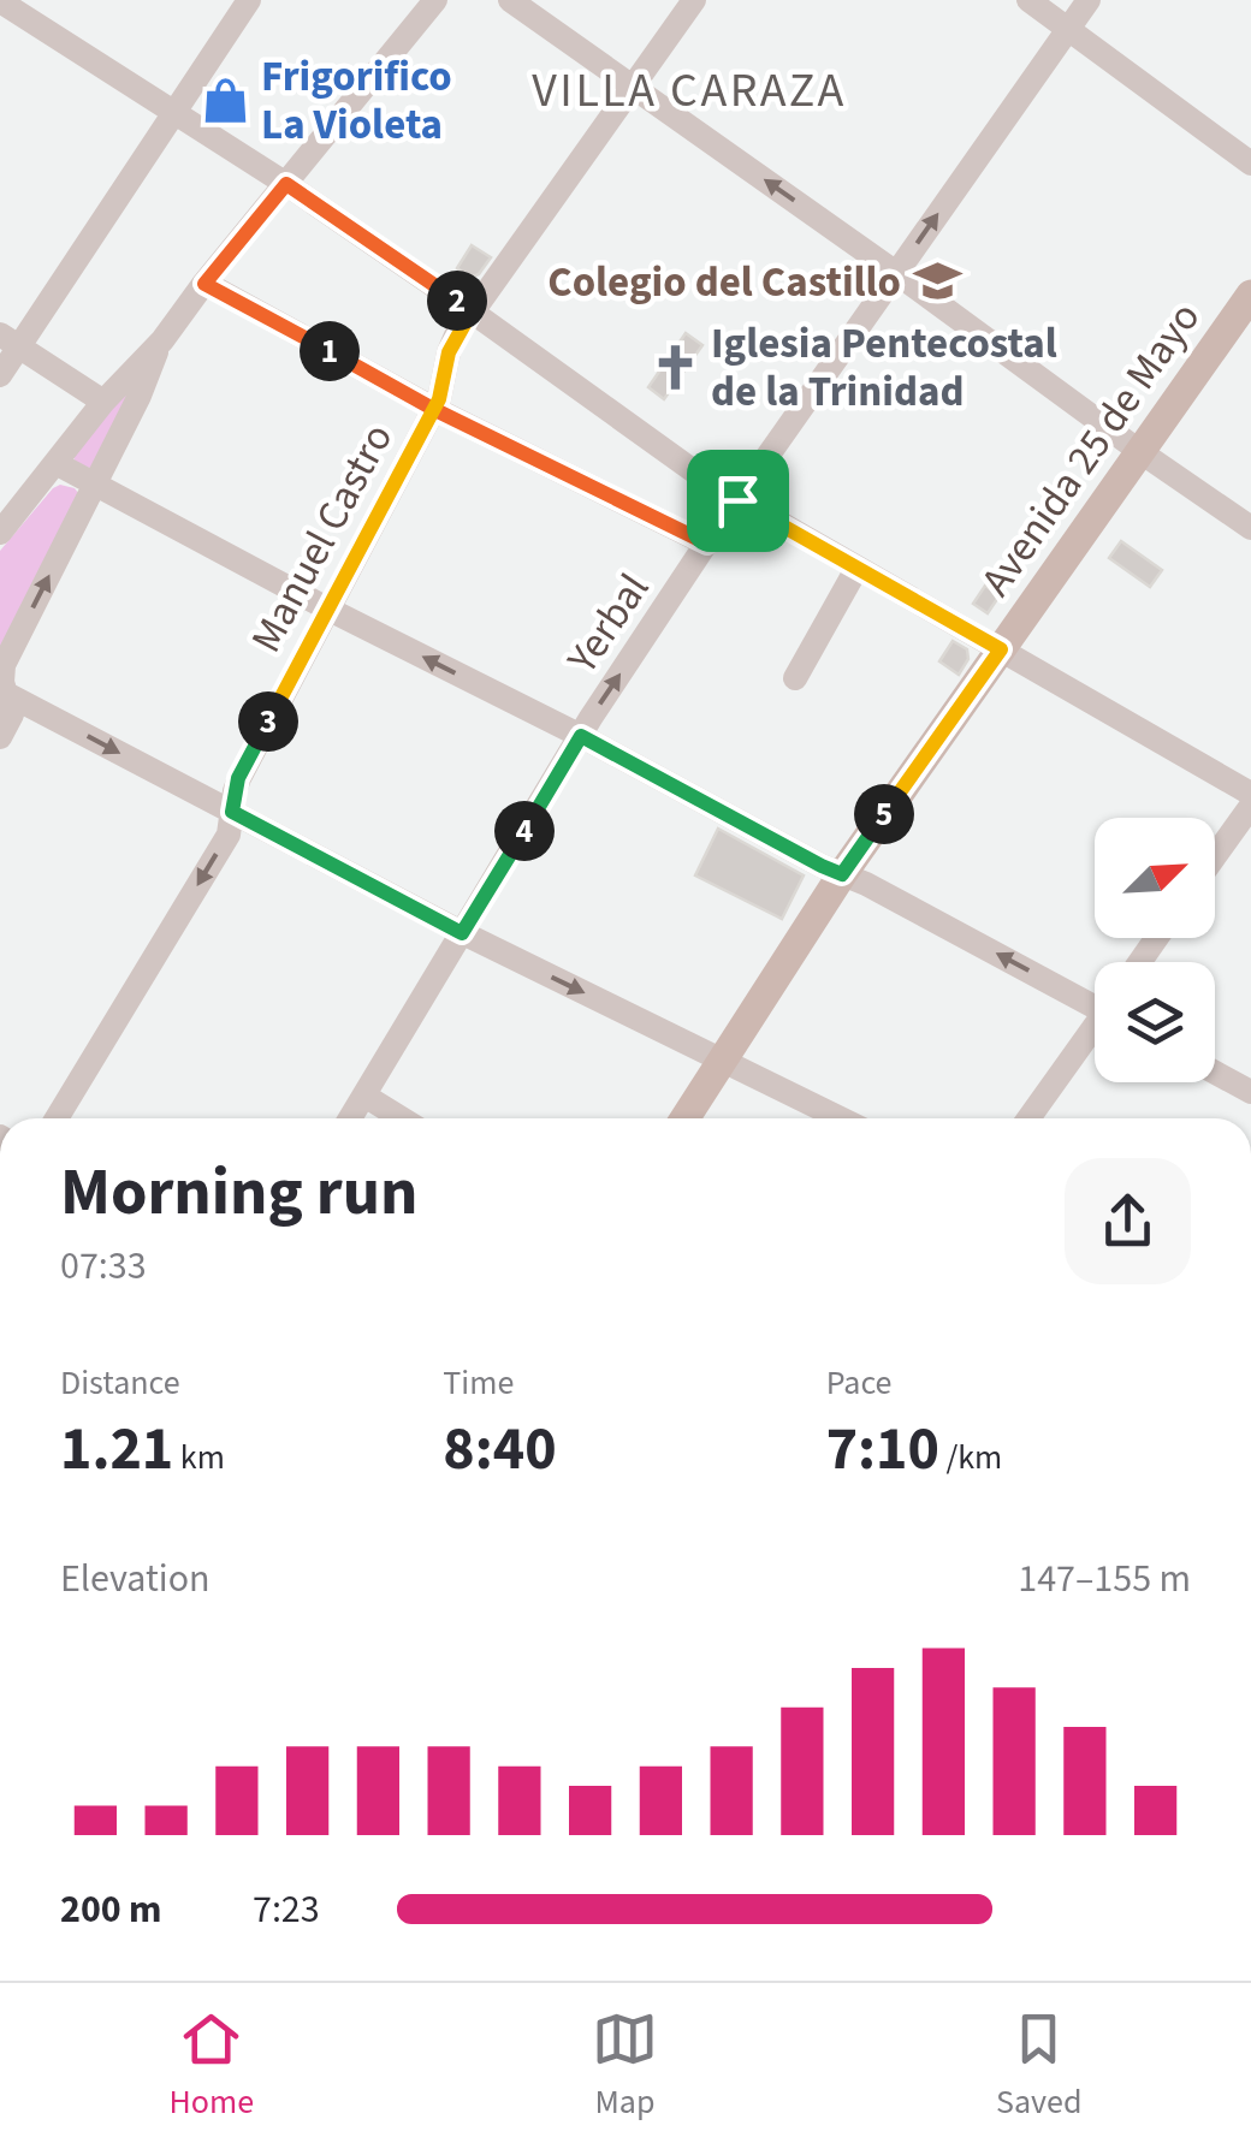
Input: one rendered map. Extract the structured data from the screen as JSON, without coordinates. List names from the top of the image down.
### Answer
{
  "streets": {
    "main road": ["Avenida 25 de Mayo"],
    "street": ["Manuel Castro", "Yerbal"]
  },
  "one_way": ["Yerbal"],
  "districts": ["VILLA CARAZA"],
  "places": {
    "shop": ["Frigorifico La Violeta"],
    "school or university": ["Colegio del Castillo"],
    "church": ["Iglesia Pentecostal de la Trinidad"]
  },
  "north": "top right",
  "page": {
    "pins": [
      "2",
      "1",
      "3",
      "5",
      "4"
    ],
    "heading": ["Morning run", "07:33"],
    "stats": [
      ["Distance", "1.21 km"],
      ["Time", "8:40"],
      ["Pace", "7:10 /km"]
    ],
    "chart": ["Elevation", "147–155 m"],
    "list": [
      {
        "name": "200 m",
        "note": "7:23"
      }
    ],
    "tabs": ["Home", "Map", "Saved"]
  }
}
